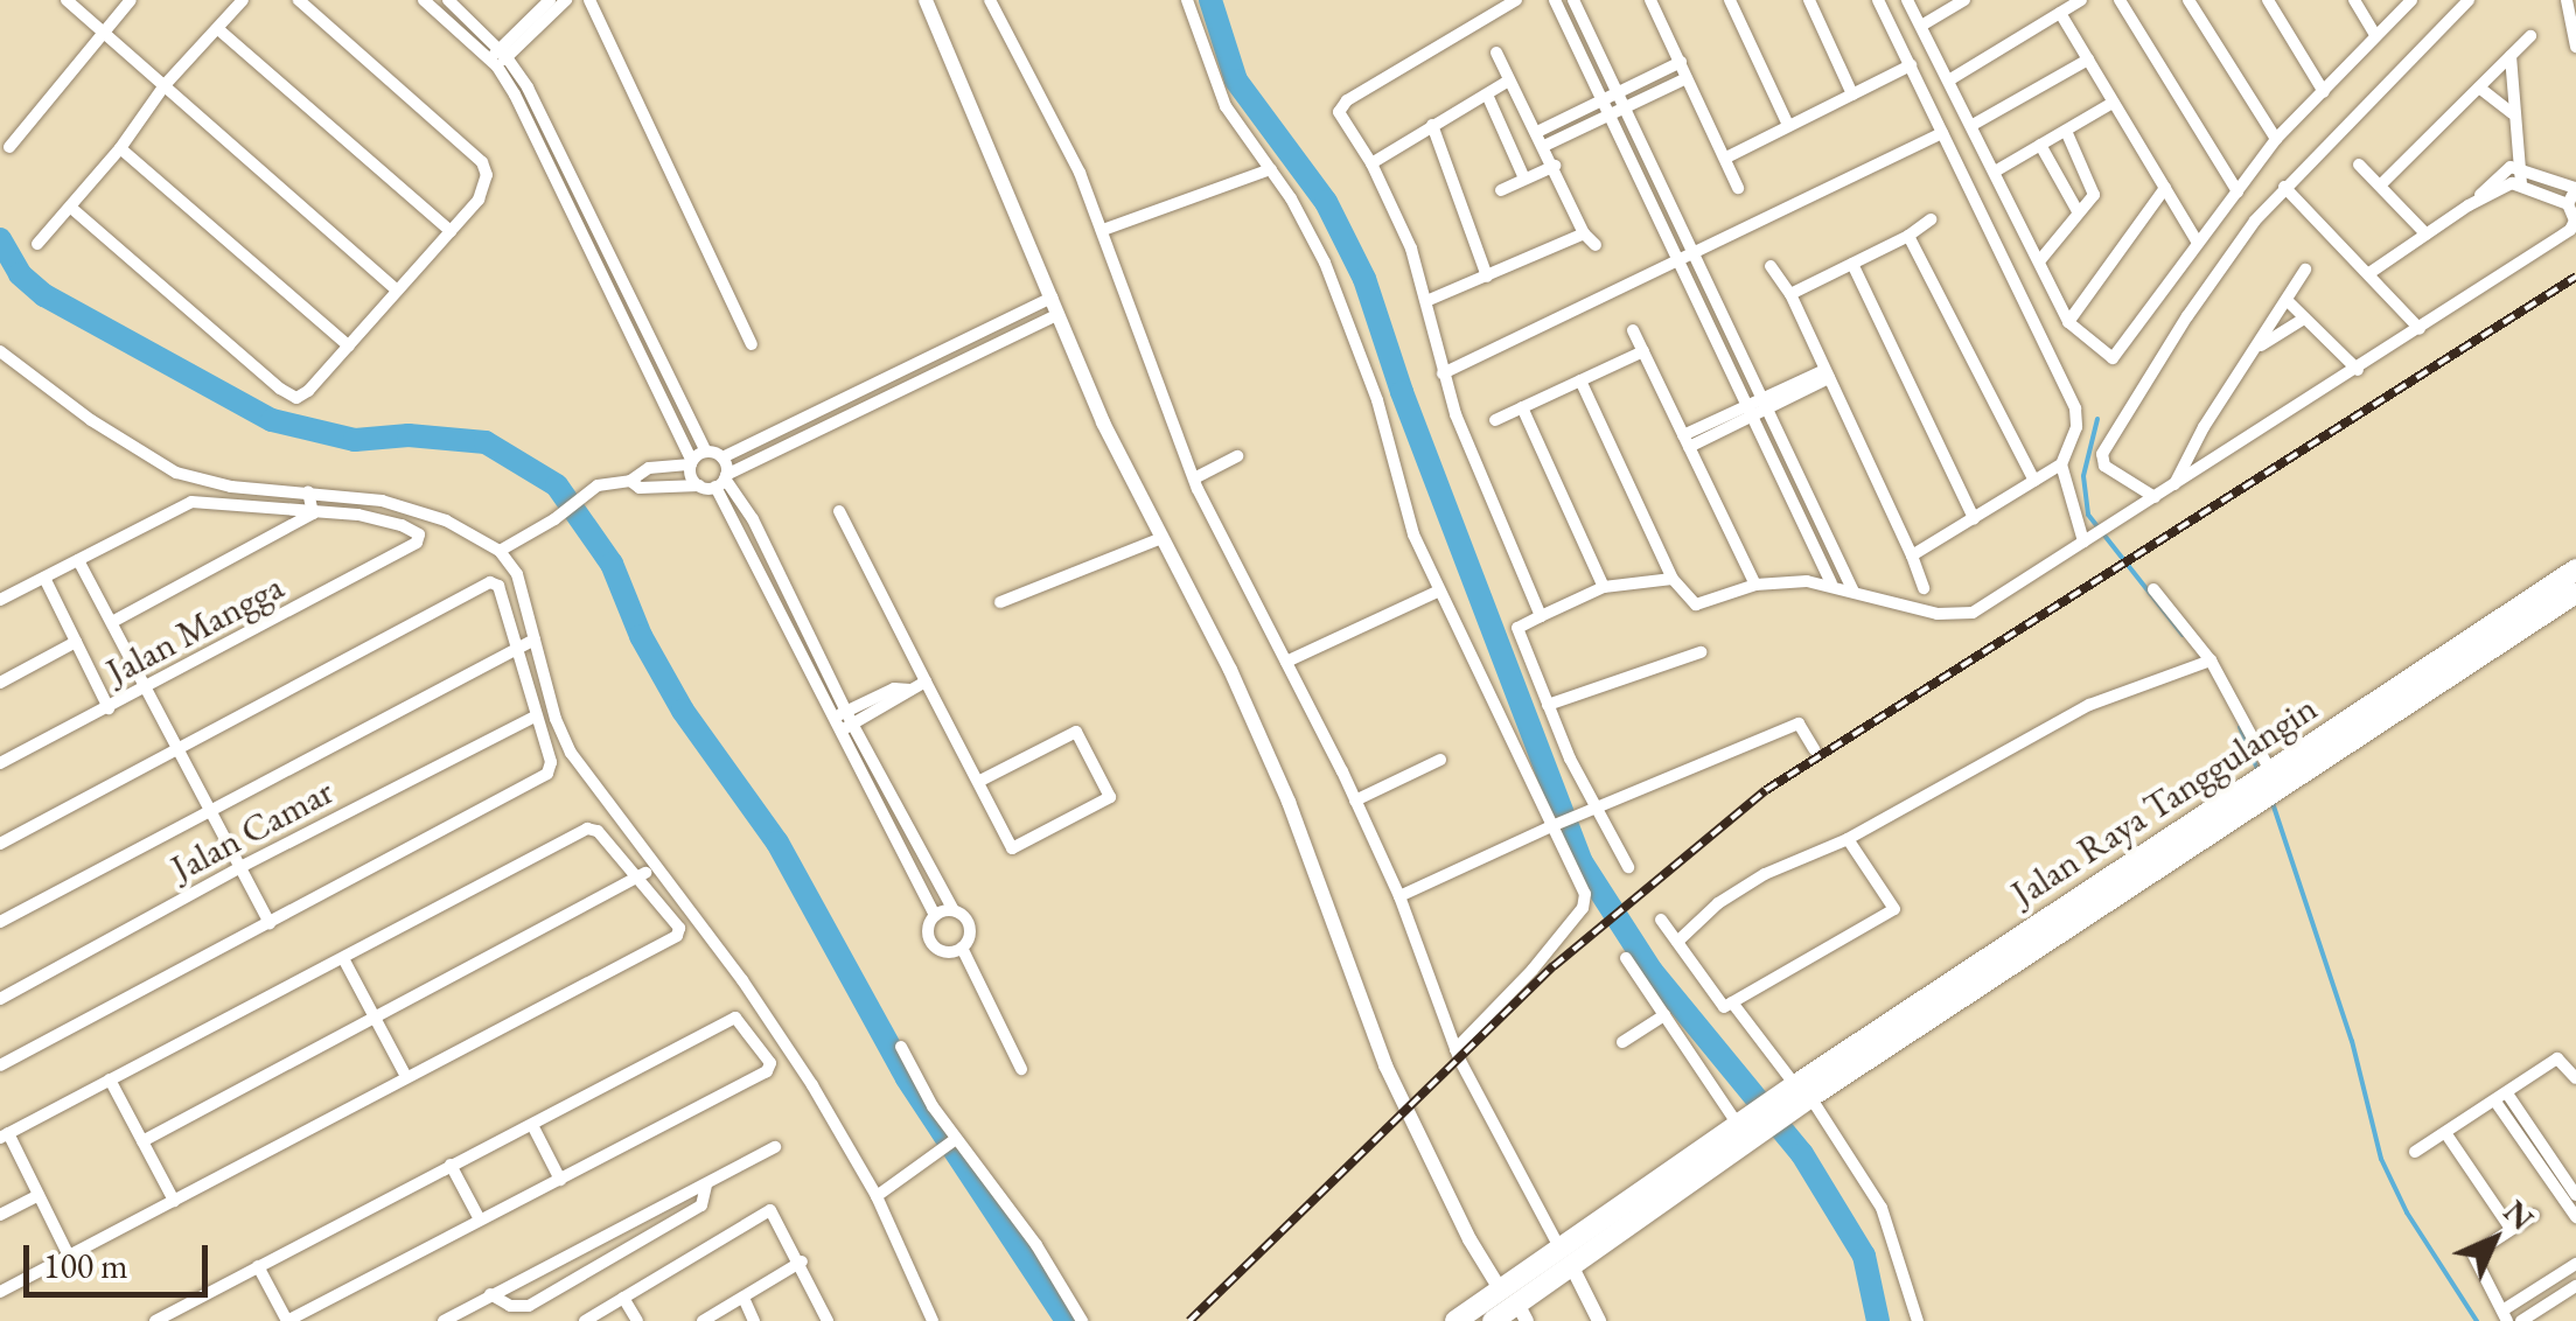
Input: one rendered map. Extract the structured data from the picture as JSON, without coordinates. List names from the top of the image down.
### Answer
{
  "streets": {
    "highway": ["Jalan Raya Tanggulangin"],
    "street": ["Jalan Mangga", "Jalan Camar"]
  },
  "scale_bar": "100 m",
  "north": "top right"
}
